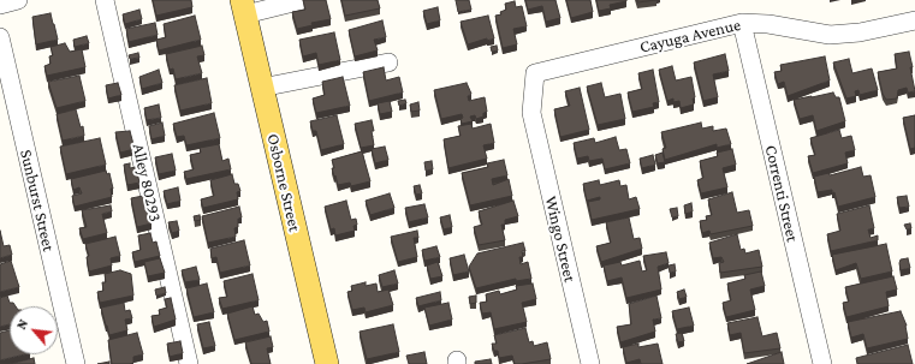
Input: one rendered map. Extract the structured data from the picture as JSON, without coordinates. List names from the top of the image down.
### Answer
{
  "streets": {
    "main road": ["Osborne Street"],
    "street": [
      "Cayuga Avenue",
      "Alley 80293",
      "Correnti Street",
      "Sunburst Street",
      "Wingo Street"
    ]
  },
  "crossings": [
    ["Cayuga Avenue", "Correnti Street"],
    ["Cayuga Avenue", "Wingo Street"]
  ],
  "north": "top left"
}
